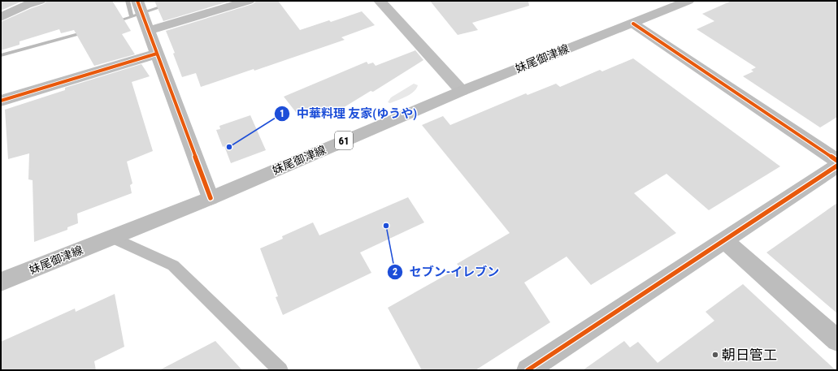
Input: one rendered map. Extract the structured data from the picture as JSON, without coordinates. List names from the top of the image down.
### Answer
{
  "streets": {
    "street": ["妹尾御津線", "61"]
  },
  "places": ["中華料理 友家(ゆうや)", "セブン-イレブン", "朝日管工"]
}
